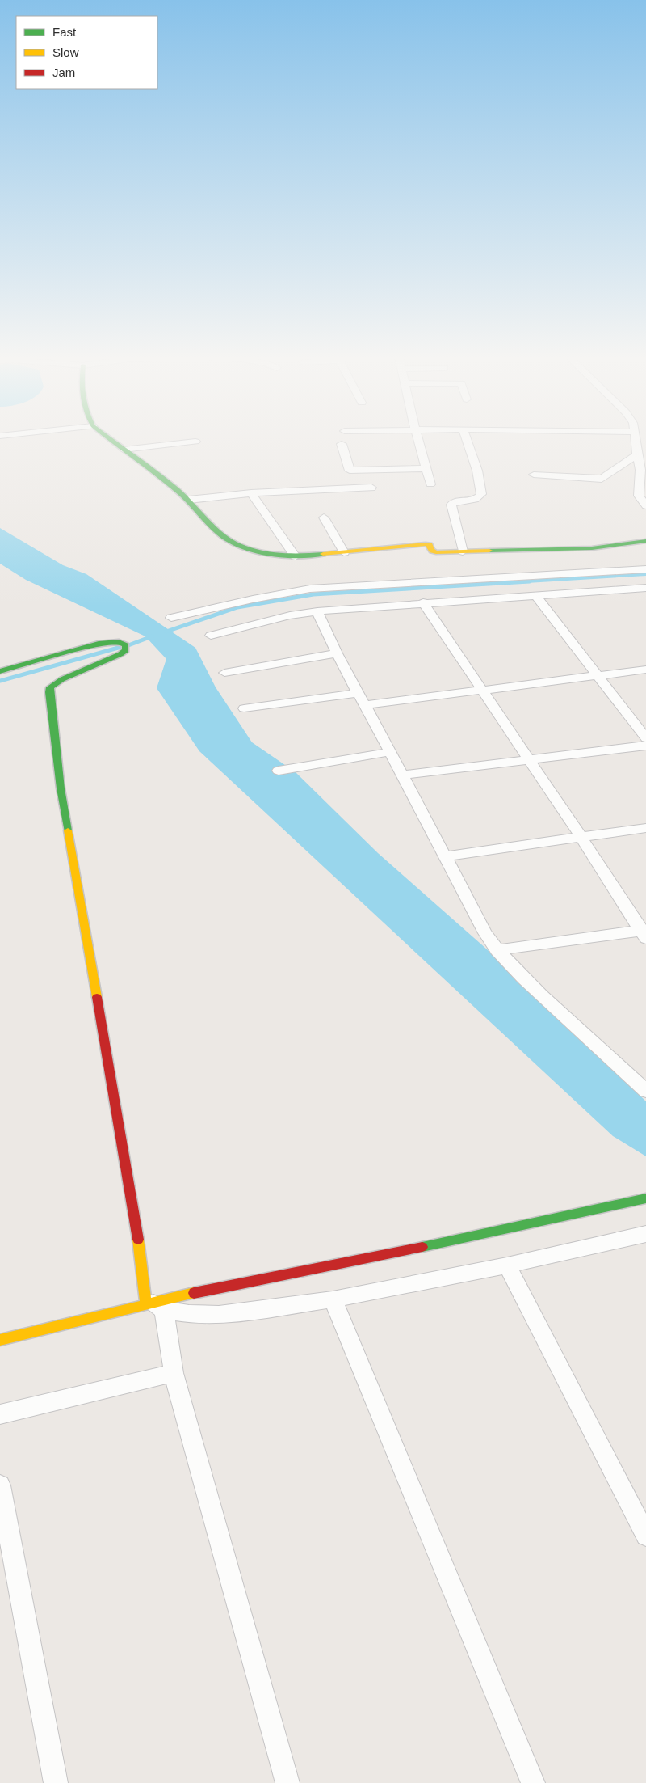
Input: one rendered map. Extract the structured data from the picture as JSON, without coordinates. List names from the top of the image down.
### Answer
{
  "legend": ["Fast", "Slow", "Jam"]
}
